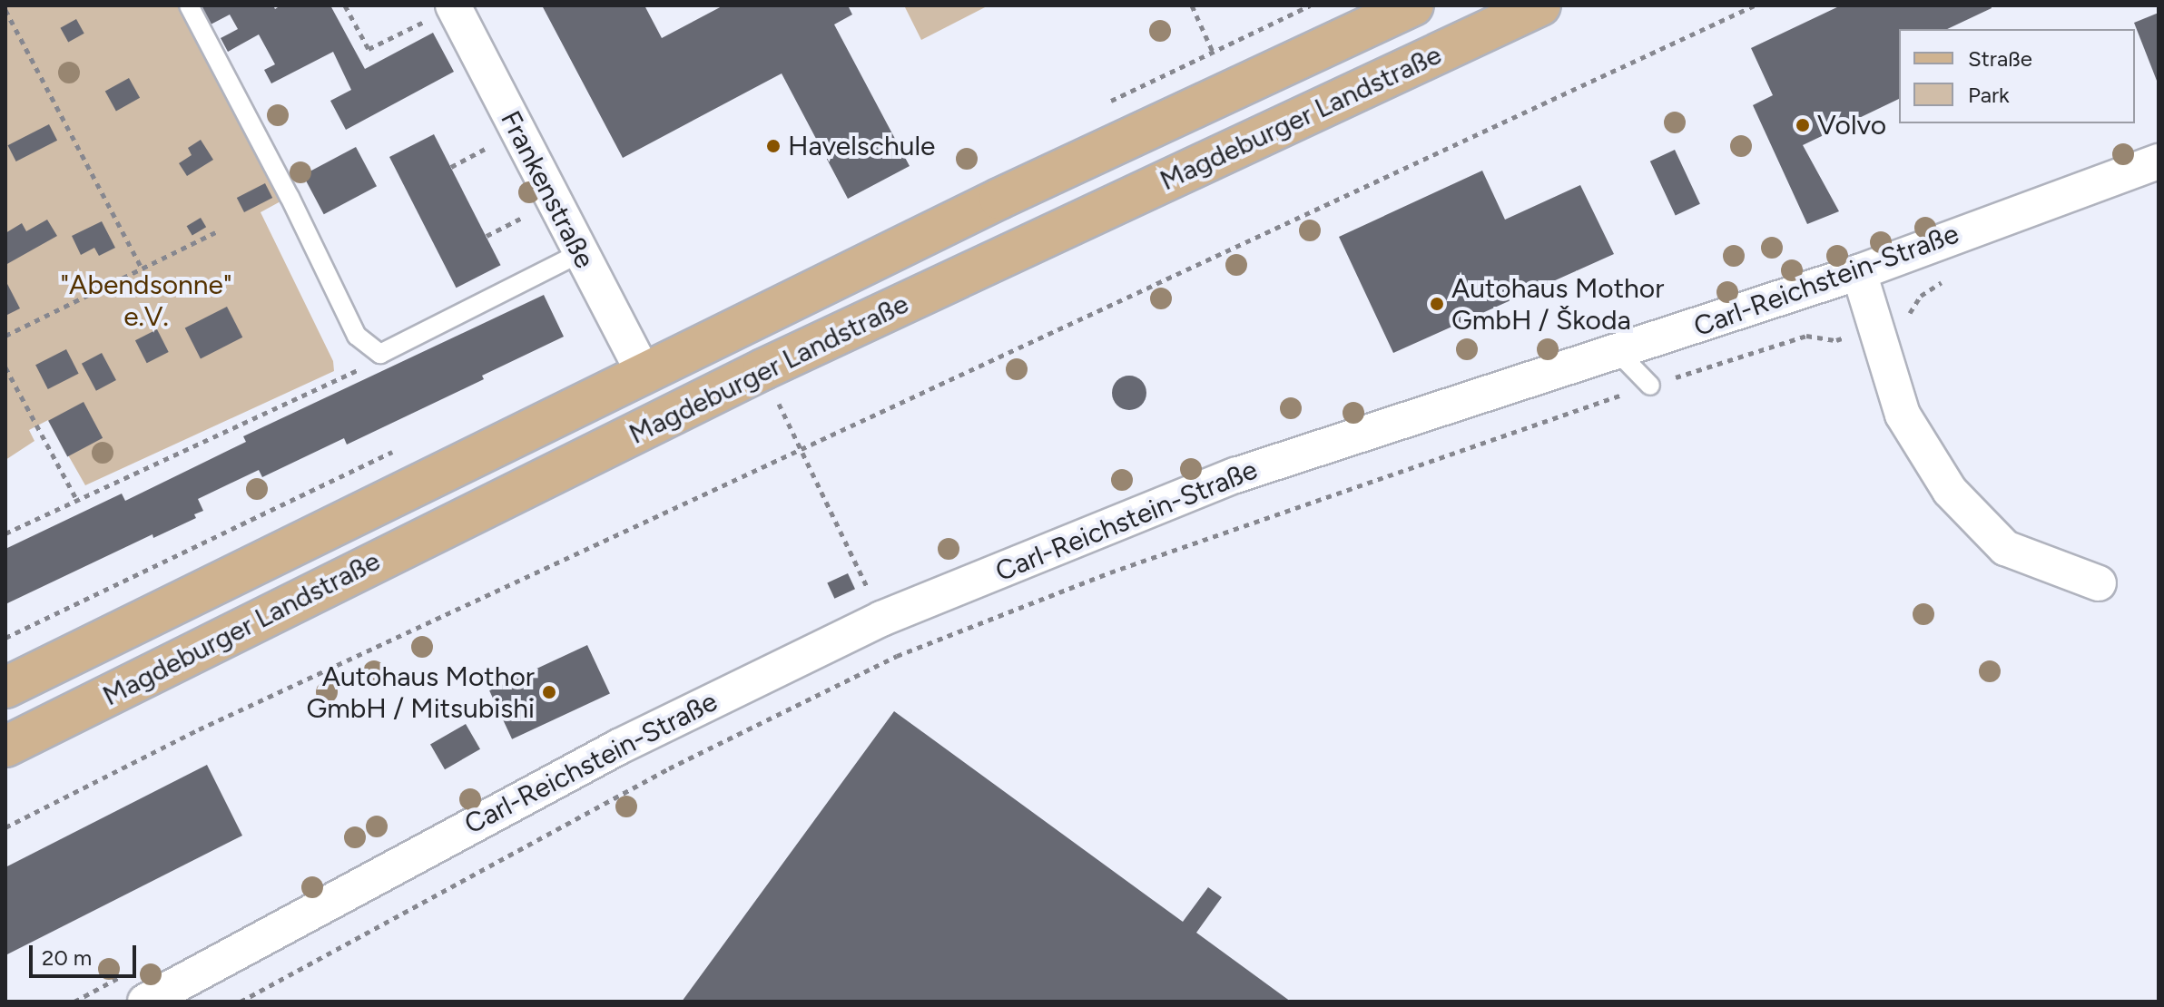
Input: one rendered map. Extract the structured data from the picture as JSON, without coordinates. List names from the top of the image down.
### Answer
{
  "streets": {
    "main road": ["Magdeburger Landstraße"],
    "street": ["Frankenstraße", "Carl-Reichstein-Straße"]
  },
  "crossings": [
    ["Magdeburger Landstraße", "Frankenstraße"]
  ],
  "parks": ["\"Abendsonne\" e.V."],
  "places": [
    "Volvo",
    "Havelschule",
    "Autohaus Mothor GmbH / Škoda",
    "Autohaus Mothor GmbH / Mitsubishi"
  ],
  "legend": ["Straße", "Park"],
  "scale_bar": "20 m"
}
